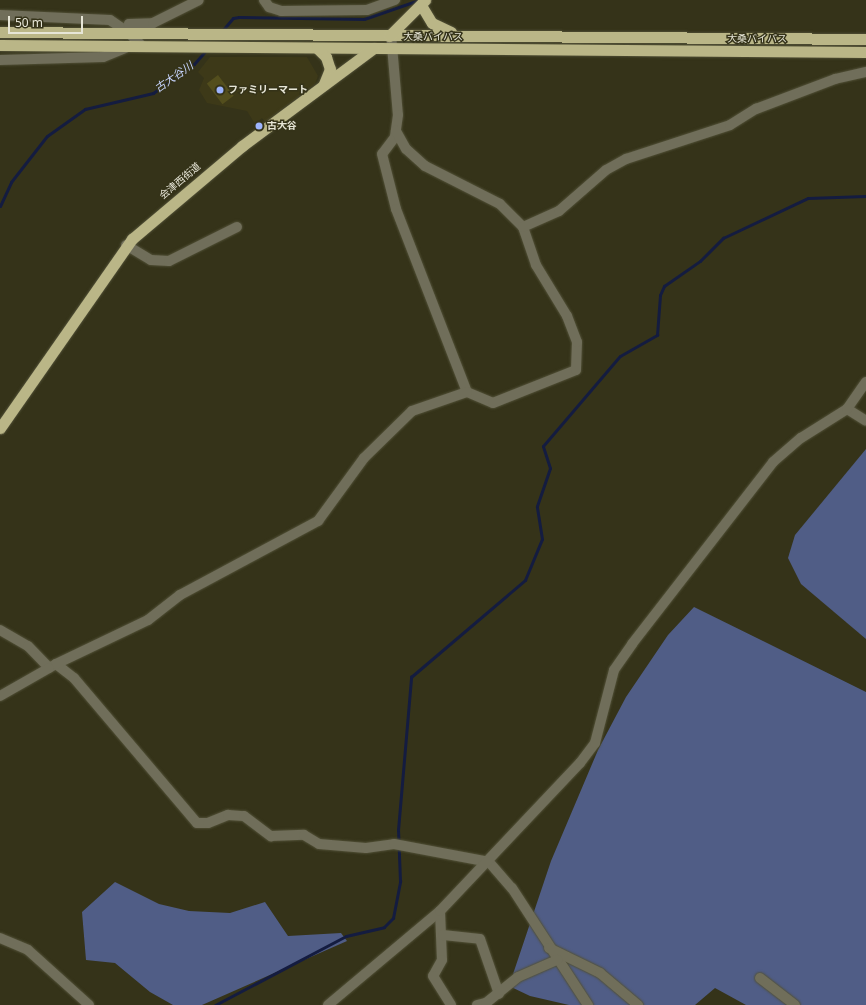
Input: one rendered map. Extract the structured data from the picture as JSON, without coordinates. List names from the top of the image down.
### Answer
{
  "streets": {
    "highway": ["大桑バイパス", "会津西街道"]
  },
  "crossings": [
    ["大桑バイパス", "会津西街道"]
  ],
  "water": ["古大谷川"],
  "places": ["ファミリーマート", "古大谷"],
  "scale_bar": "50 m"
}
